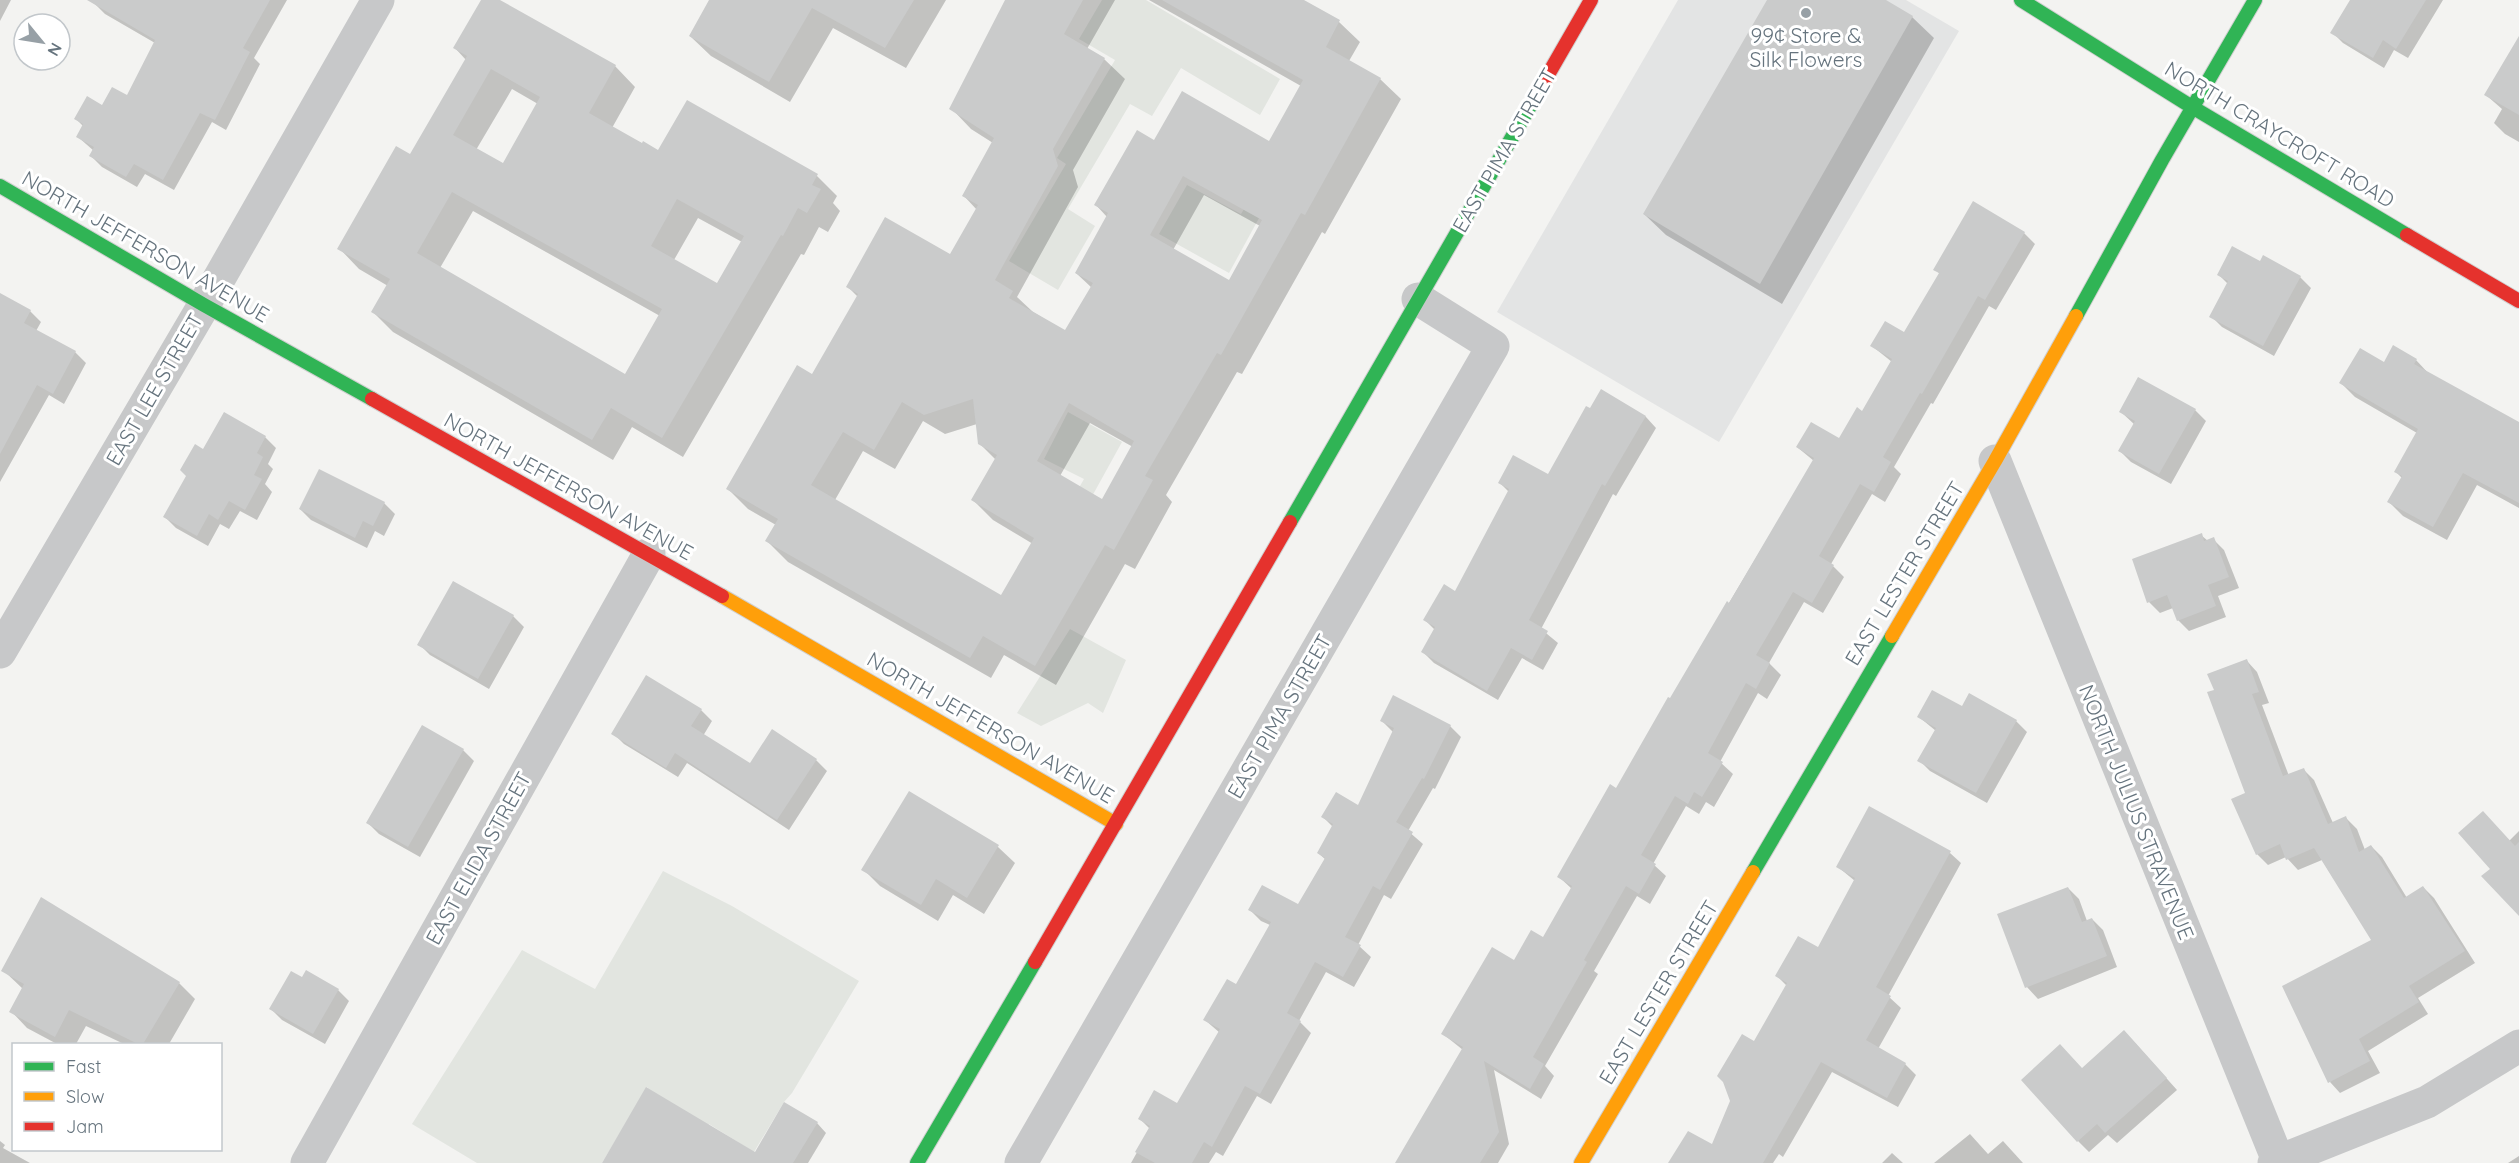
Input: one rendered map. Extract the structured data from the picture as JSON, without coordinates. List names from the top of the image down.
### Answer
{
  "streets": {
    "street": [
      "NORTH CRAYCROFT ROAD",
      "EAST PIMA STREET",
      "NORTH JEFFERSON AVENUE",
      "EAST LEE STREET",
      "EAST LESTER STREET",
      "NORTH JULIUS STRAVENUE",
      "EAST ELIDA STREET"
    ]
  },
  "crossings": [
    ["NORTH CRAYCROFT ROAD", "EAST LESTER STREET"],
    ["EAST PIMA STREET", "NORTH JEFFERSON AVENUE"],
    ["NORTH JEFFERSON AVENUE", "EAST LEE STREET"],
    ["NORTH JEFFERSON AVENUE", "EAST ELIDA STREET"],
    ["EAST LESTER STREET", "NORTH JULIUS STRAVENUE"]
  ],
  "places": ["99¢ Store & Silk Flowers"],
  "legend": ["Fast", "Slow", "Jam"],
  "north": "bottom right"
}
